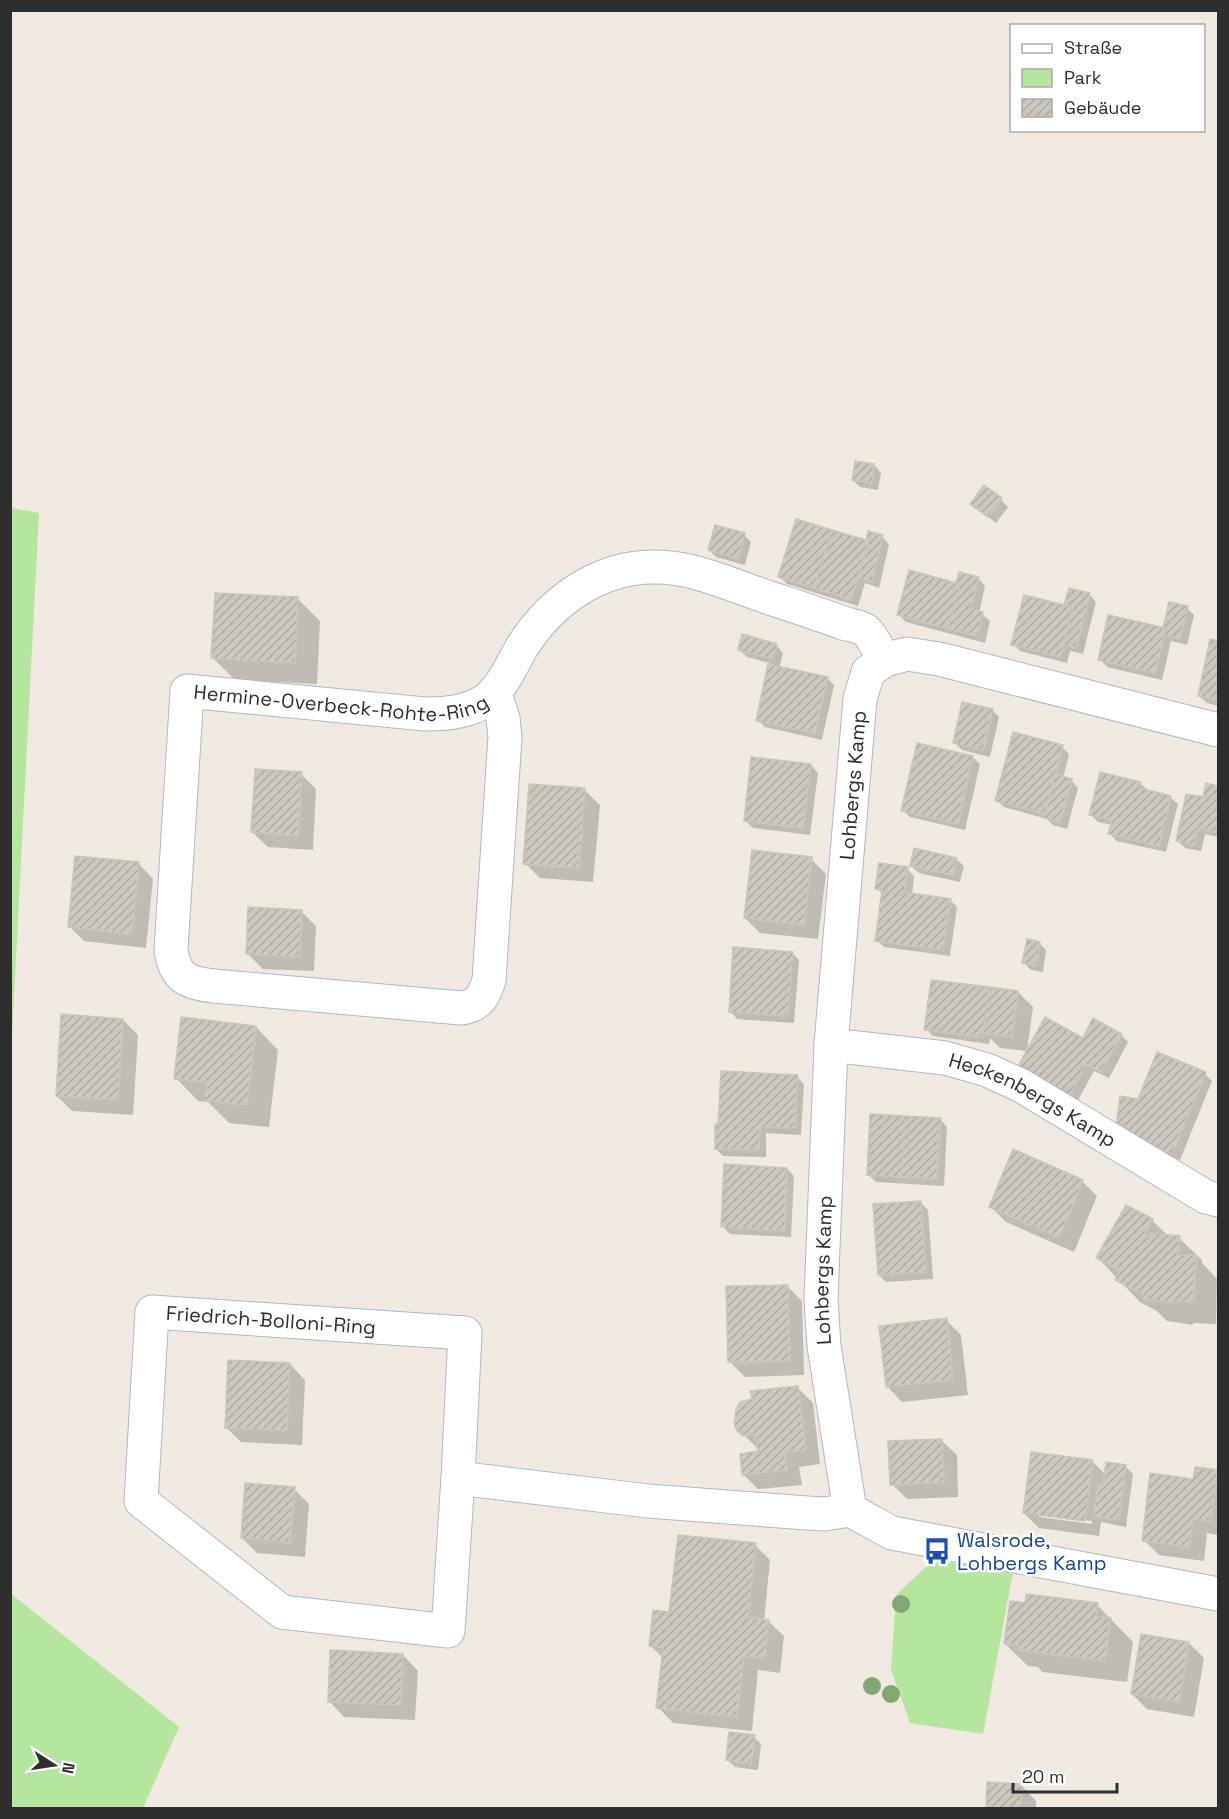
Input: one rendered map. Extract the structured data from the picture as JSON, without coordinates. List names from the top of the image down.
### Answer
{
  "streets": {
    "street": [
      "Hermine-Overbeck-Rohte-Ring",
      "Lohbergs Kamp",
      "Heckenbergs Kamp",
      "Friedrich-Bolloni-Ring"
    ]
  },
  "crossings": [
    ["Hermine-Overbeck-Rohte-Ring", "Lohbergs Kamp"],
    ["Lohbergs Kamp", "Heckenbergs Kamp"]
  ],
  "places": {
    "bus stop": ["Walsrode, Lohbergs Kamp"]
  },
  "legend": ["Straße", "Park", "Gebäude"],
  "scale_bar": "20 m",
  "north": "right"
}
